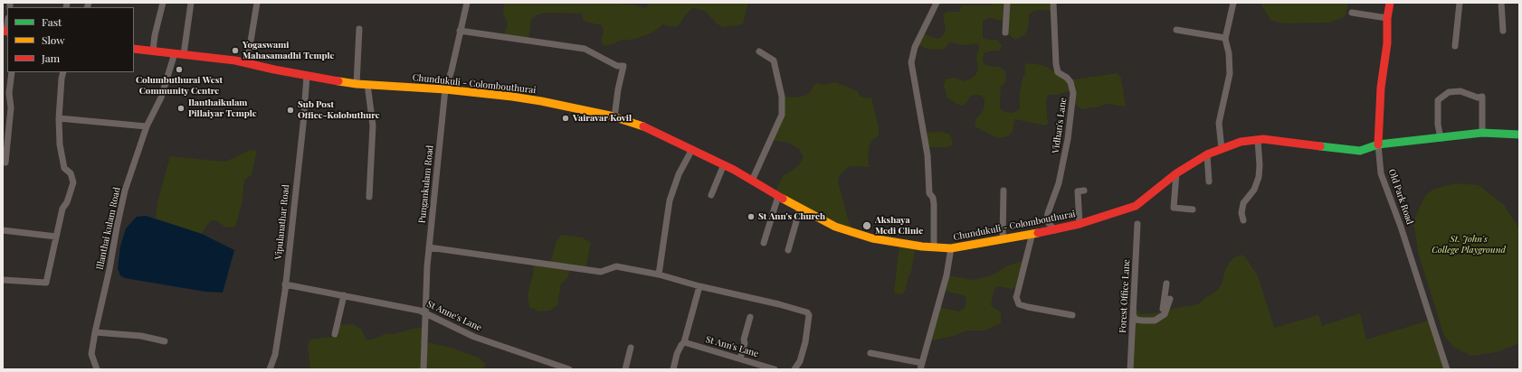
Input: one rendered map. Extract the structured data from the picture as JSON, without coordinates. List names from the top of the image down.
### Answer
{
  "streets": {
    "main road": ["Chundukuli - Colombouthurai", "Old Park Road"],
    "street": [
      "Vidhan's Lane",
      "Pungankulam Road",
      "Vipulanathar Road",
      "Illanthai kulam Road",
      "Forest Office Lane",
      "St Anne's Lane",
      "St Ann's Lane"
    ]
  },
  "crossings": [
    ["Chundukuli - Colombouthurai", "Vidhan's Lane"],
    ["Chundukuli - Colombouthurai", "Pungankulam Road"],
    ["Chundukuli - Colombouthurai", "Old Park Road"],
    ["Chundukuli - Colombouthurai", "Vipulanathar Road"],
    ["Chundukuli - Colombouthurai", "Illanthai kulam Road"],
    ["Pungankulam Road", "St Anne's Lane"],
    ["Vipulanathar Road", "St Anne's Lane"]
  ],
  "parks": ["St. John's College Playground"],
  "places": [
    "Yogaswami Mahasamadhi Temple",
    "Columbuthurai West Community Centre",
    "Ilanthaikulam Pillaiyar Temple",
    "Sub Post Office-Kolobuthure",
    "Vairavar Kovil",
    "St Ann's Church",
    "Akshaya Medi Clinic"
  ],
  "legend": ["Fast", "Slow", "Jam"]
}
